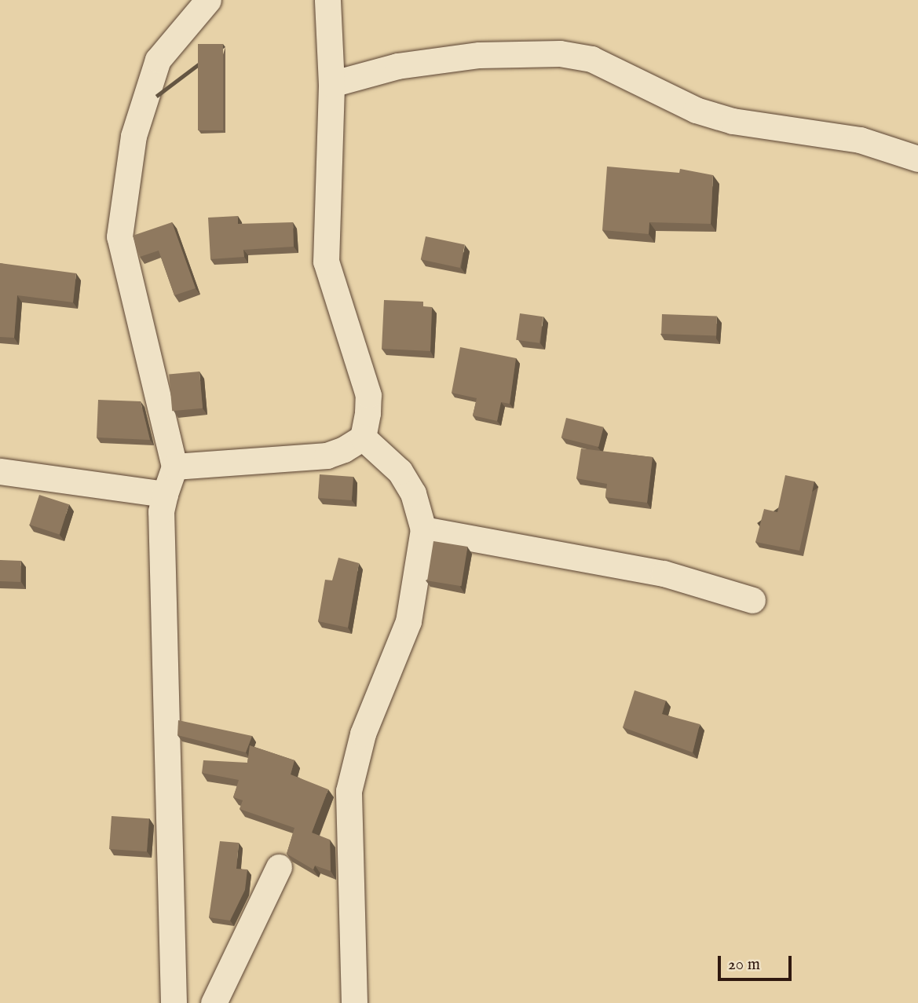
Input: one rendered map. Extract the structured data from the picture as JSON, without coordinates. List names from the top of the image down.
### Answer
{
  "scale_bar": "20 m"
}
